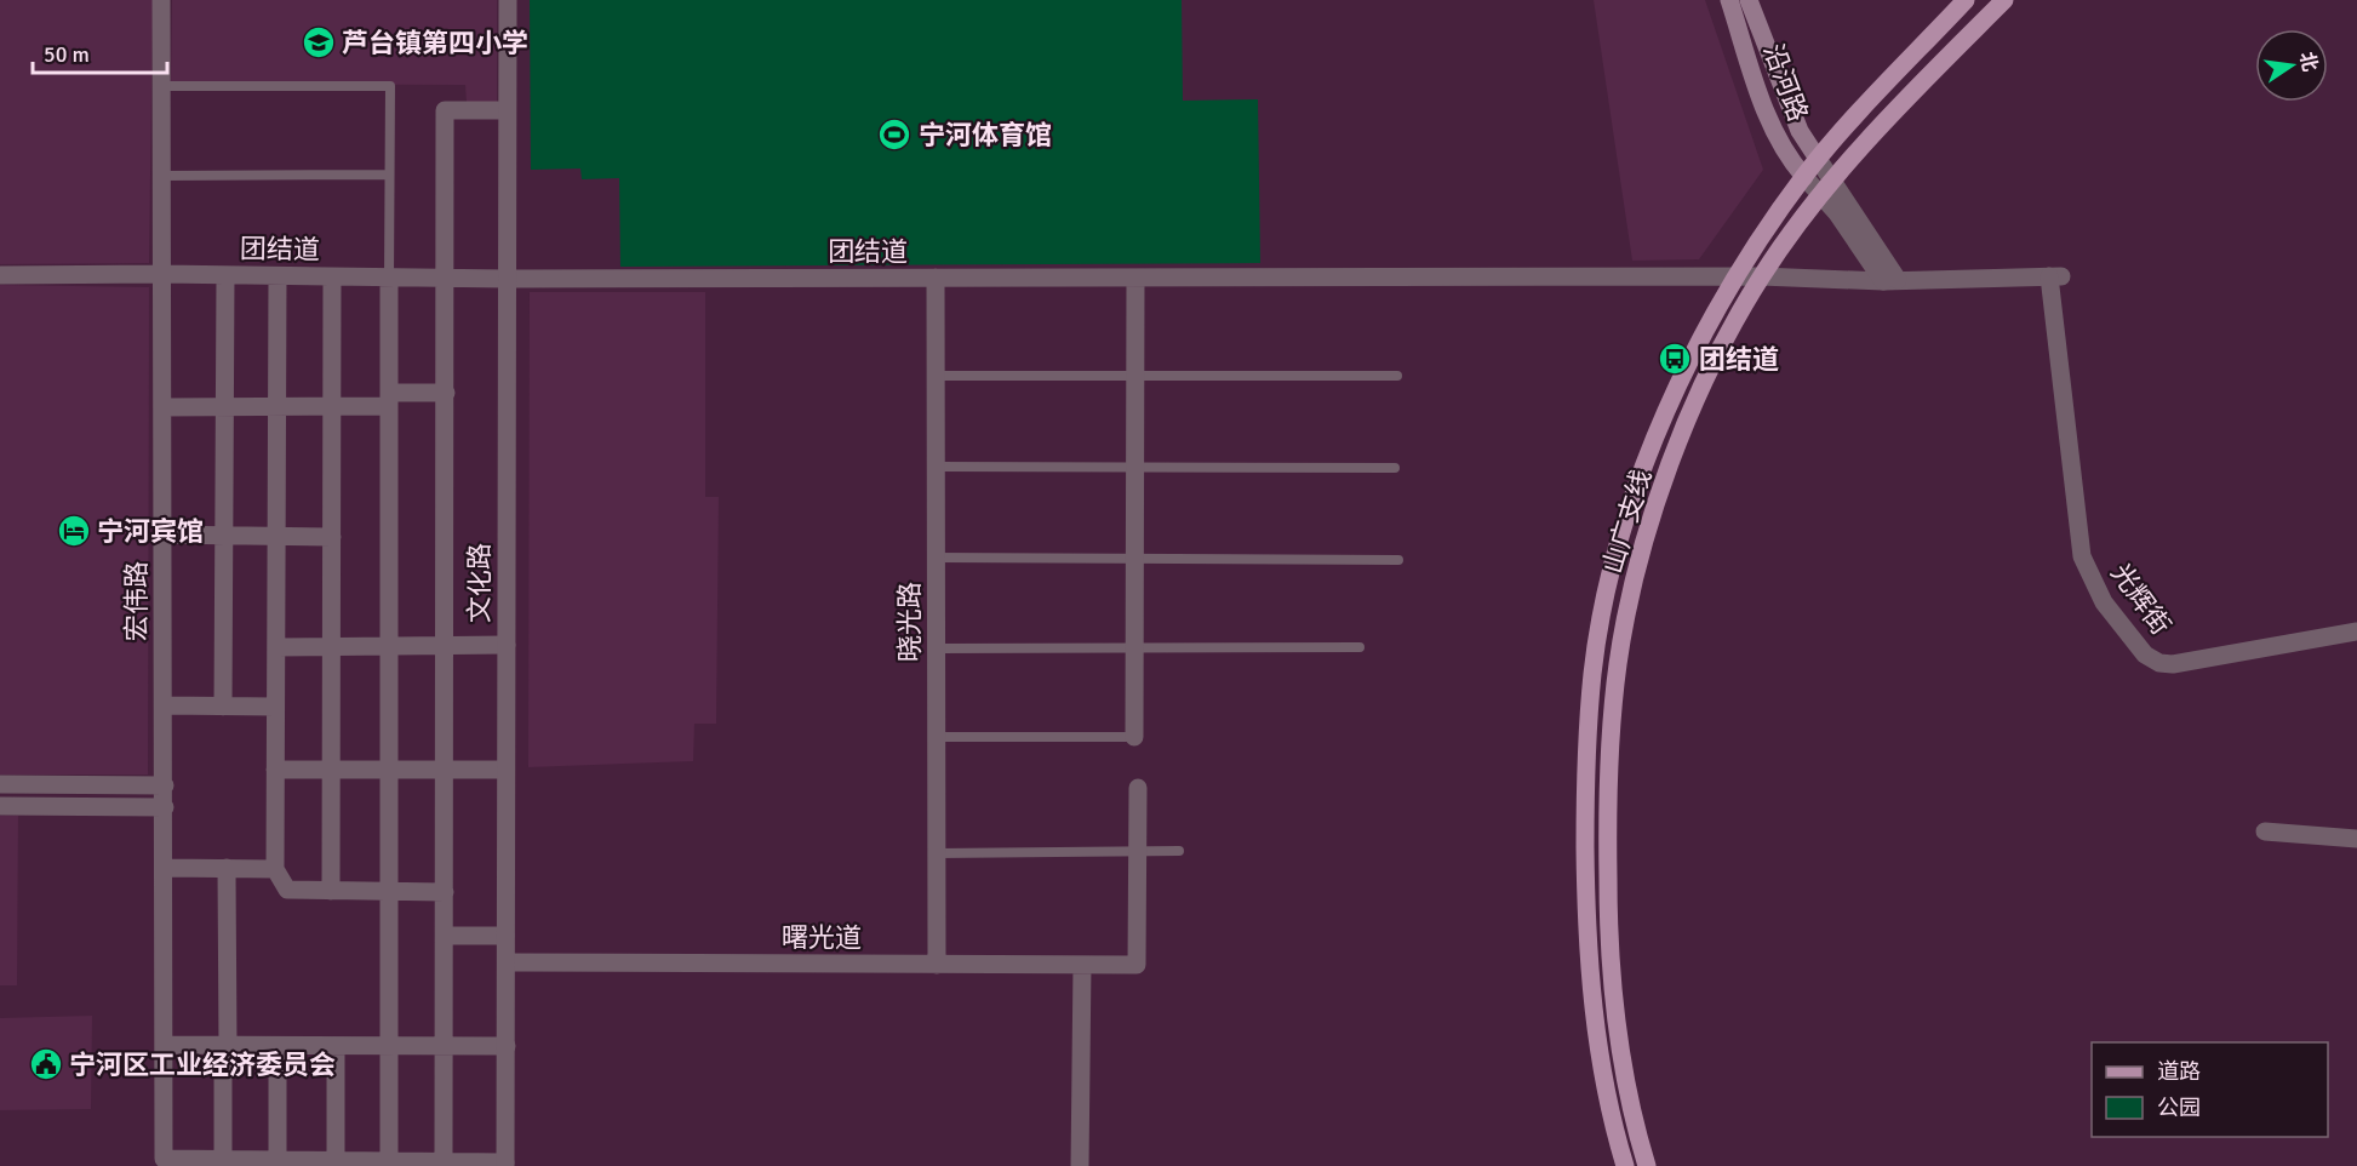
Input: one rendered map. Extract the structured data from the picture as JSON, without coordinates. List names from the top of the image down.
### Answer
{
  "streets": {
    "main road": ["沿河路", "山广支线"],
    "street": [
      "团结道",
      "文化路",
      "光辉街",
      "宏伟路",
      "晓光路",
      "曙光道"
    ]
  },
  "crossings": [
    ["沿河路", "山广支线"],
    ["团结道", "山广支线"],
    ["团结道", "文化路"],
    ["团结道", "光辉街"],
    ["团结道", "宏伟路"],
    ["团结道", "晓光路"],
    ["文化路", "曙光道"],
    ["晓光路", "曙光道"]
  ],
  "places": {
    "school or university": ["芦台镇第四小学"],
    "sports": ["宁河体育馆"],
    "bus stop": ["团结道"],
    "hotel": ["宁河宾馆"],
    "public building": ["宁河区工业经济委员会"]
  },
  "legend": ["道路", "公园"],
  "scale_bar": "50 m",
  "north": "right"
}
